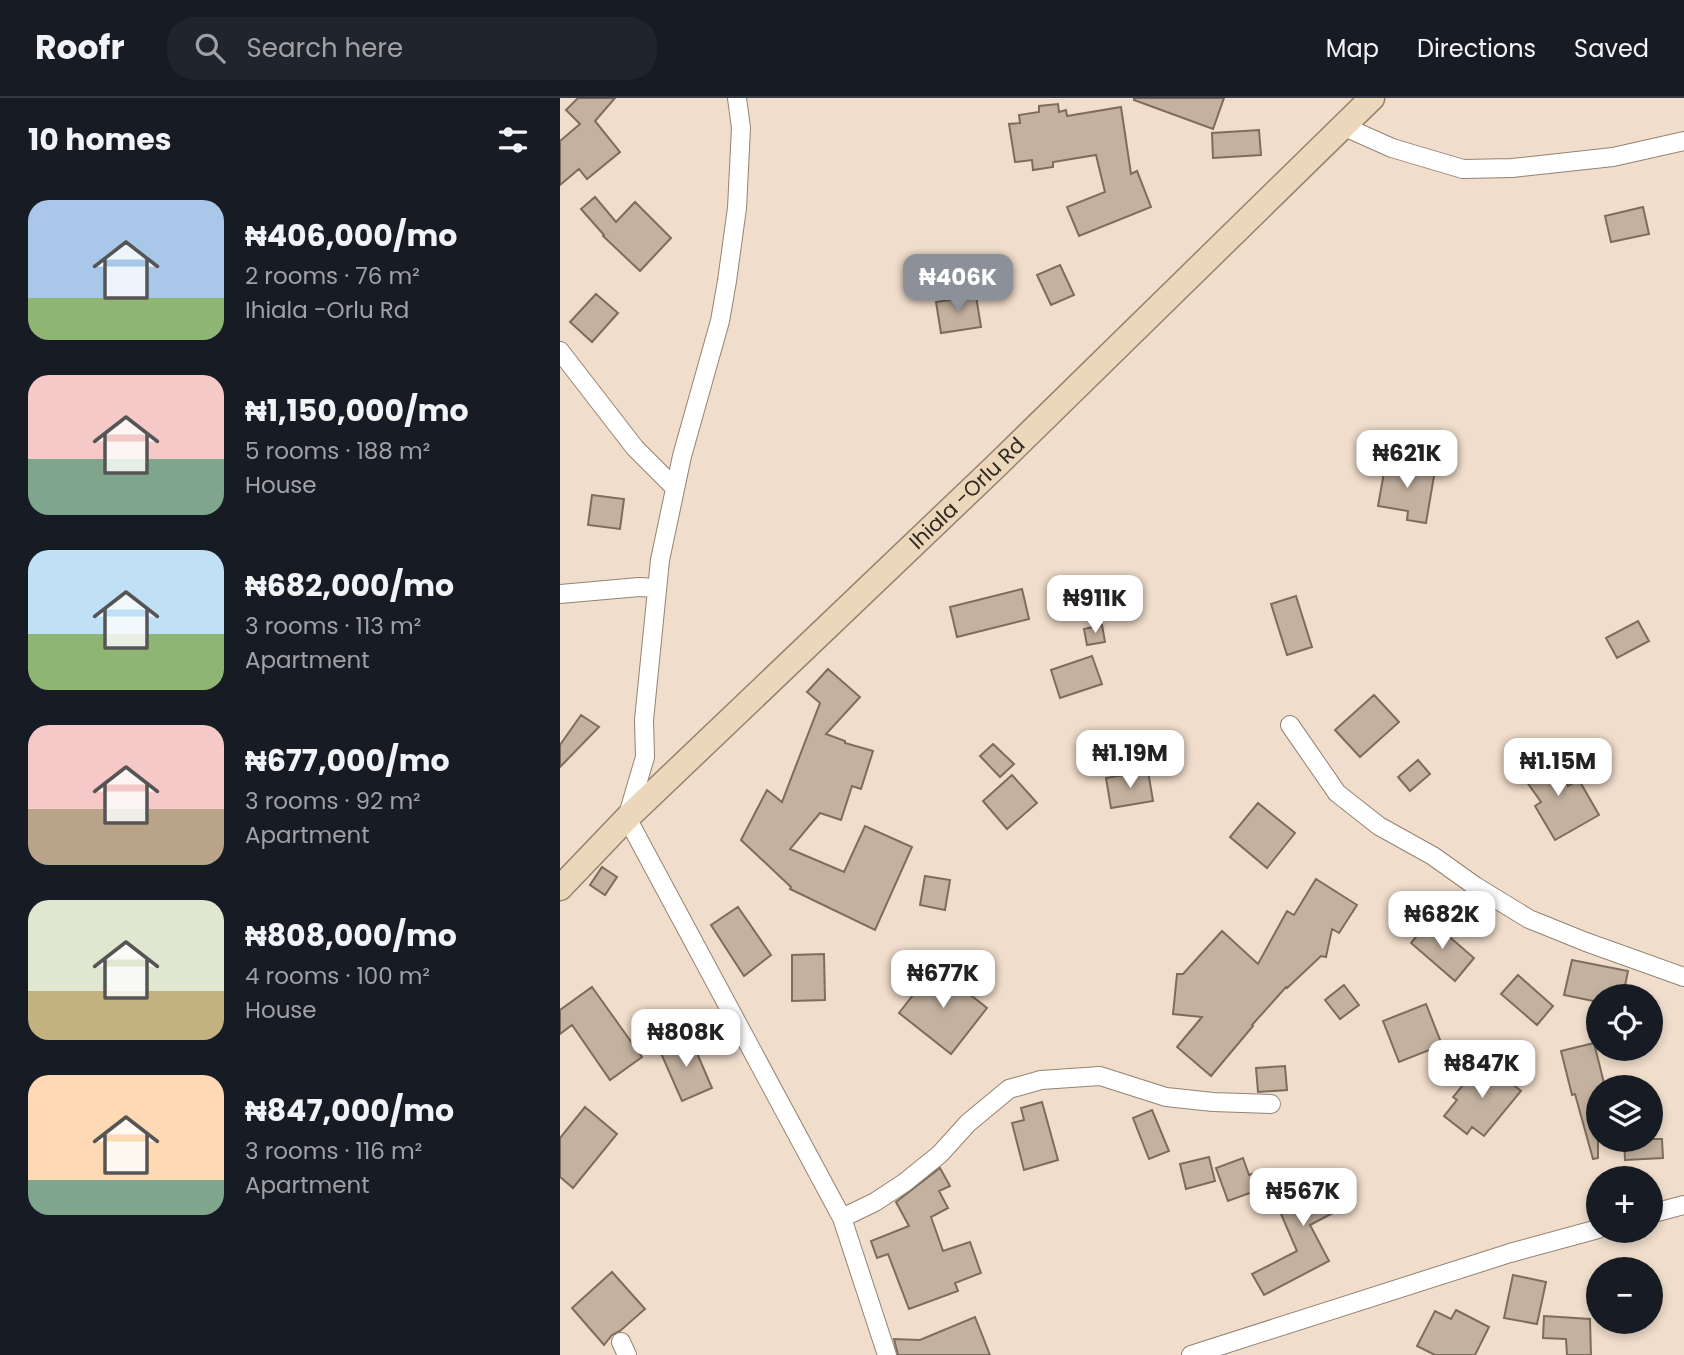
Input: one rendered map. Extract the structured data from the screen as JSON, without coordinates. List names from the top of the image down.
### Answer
{
  "streets": {
    "main road": ["Ihiala -Orlu Rd"]
  },
  "page": {
    "header": "Roofr",
    "search": "Search here",
    "nav": ["Map", "Directions", "Saved"],
    "heading": "10 homes",
    "list": [
      {
        "name": "₦406,000/mo",
        "note": "2 rooms · 76 m² · Ihiala -Orlu Rd"
      },
      {
        "name": "₦1,150,000/mo",
        "note": "5 rooms · 188 m² · House"
      },
      {
        "name": "₦682,000/mo",
        "note": "3 rooms · 113 m² · Apartment"
      },
      {
        "name": "₦677,000/mo",
        "note": "3 rooms · 92 m² · Apartment"
      },
      {
        "name": "₦808,000/mo",
        "note": "4 rooms · 100 m² · House"
      },
      {
        "name": "₦847,000/mo",
        "note": "3 rooms · 116 m² · Apartment"
      }
    ],
    "price": [
      "₦406K",
      "₦621K",
      "₦911K",
      "₦1.19M",
      "₦1.15M",
      "₦682K",
      "₦677K",
      "₦808K",
      "₦847K",
      "₦567K"
    ],
    "map_buttons": ["+", "−"]
  }
}
